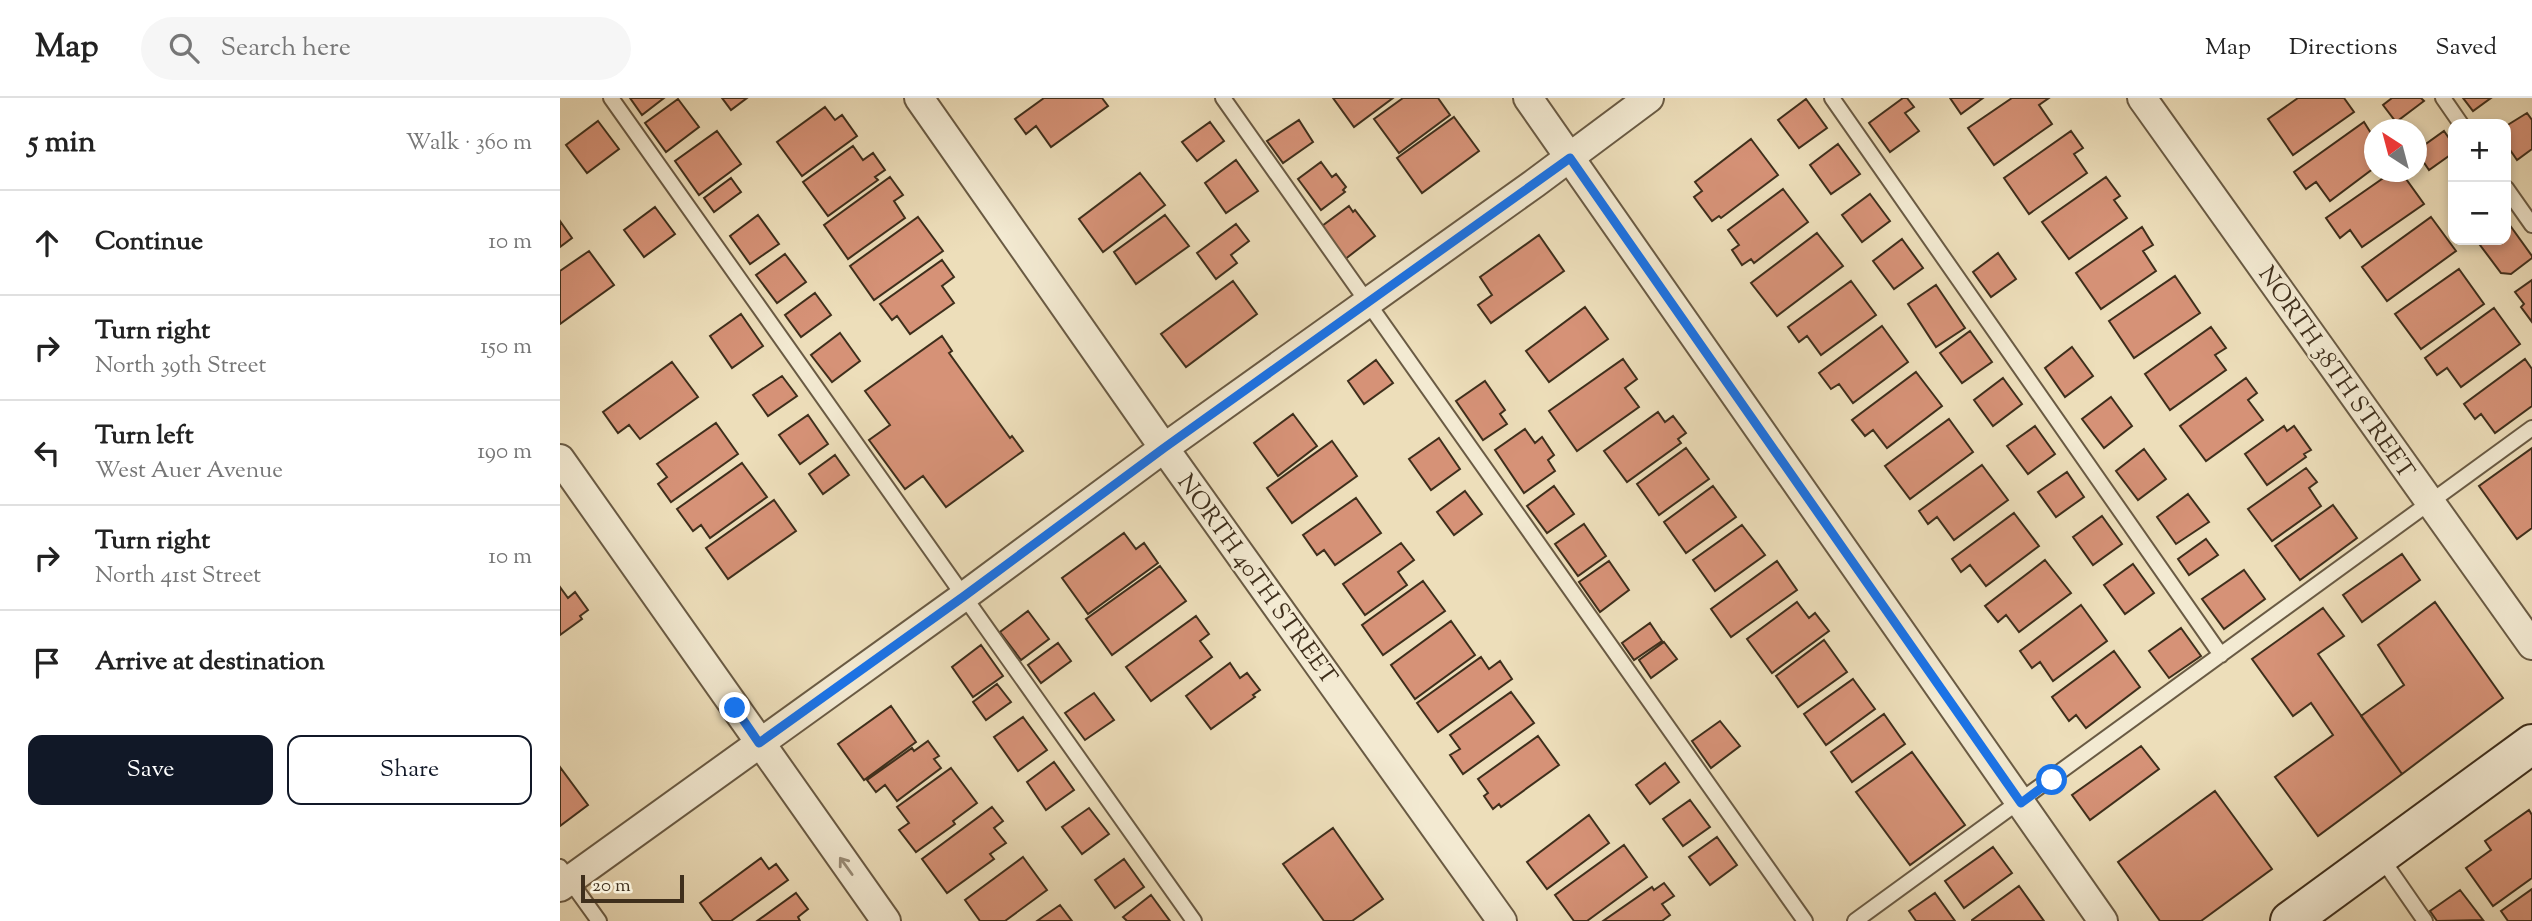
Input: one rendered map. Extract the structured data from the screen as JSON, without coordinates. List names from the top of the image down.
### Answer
{
  "streets": {
    "street": ["NORTH 38TH STREET", "NORTH 40TH STREET"]
  },
  "scale_bar": "20 m",
  "north": "top left",
  "page": {
    "header": "Map",
    "search": "Search here",
    "nav": ["Map", "Directions", "Saved"],
    "heading": ["5 min", "Walk · 360 m"],
    "map_buttons": ["+", "−"],
    "list": [
      ["Continue", "10 m"],
      ["Turn right", "North 39th Street", "150 m"],
      ["Turn left", "West Auer Avenue", "190 m"],
      ["Turn right", "North 41st Street", "10 m"],
      "Arrive at destination"
    ],
    "buttons": ["Save", "Share"],
    "scale": "20 m"
  }
}
